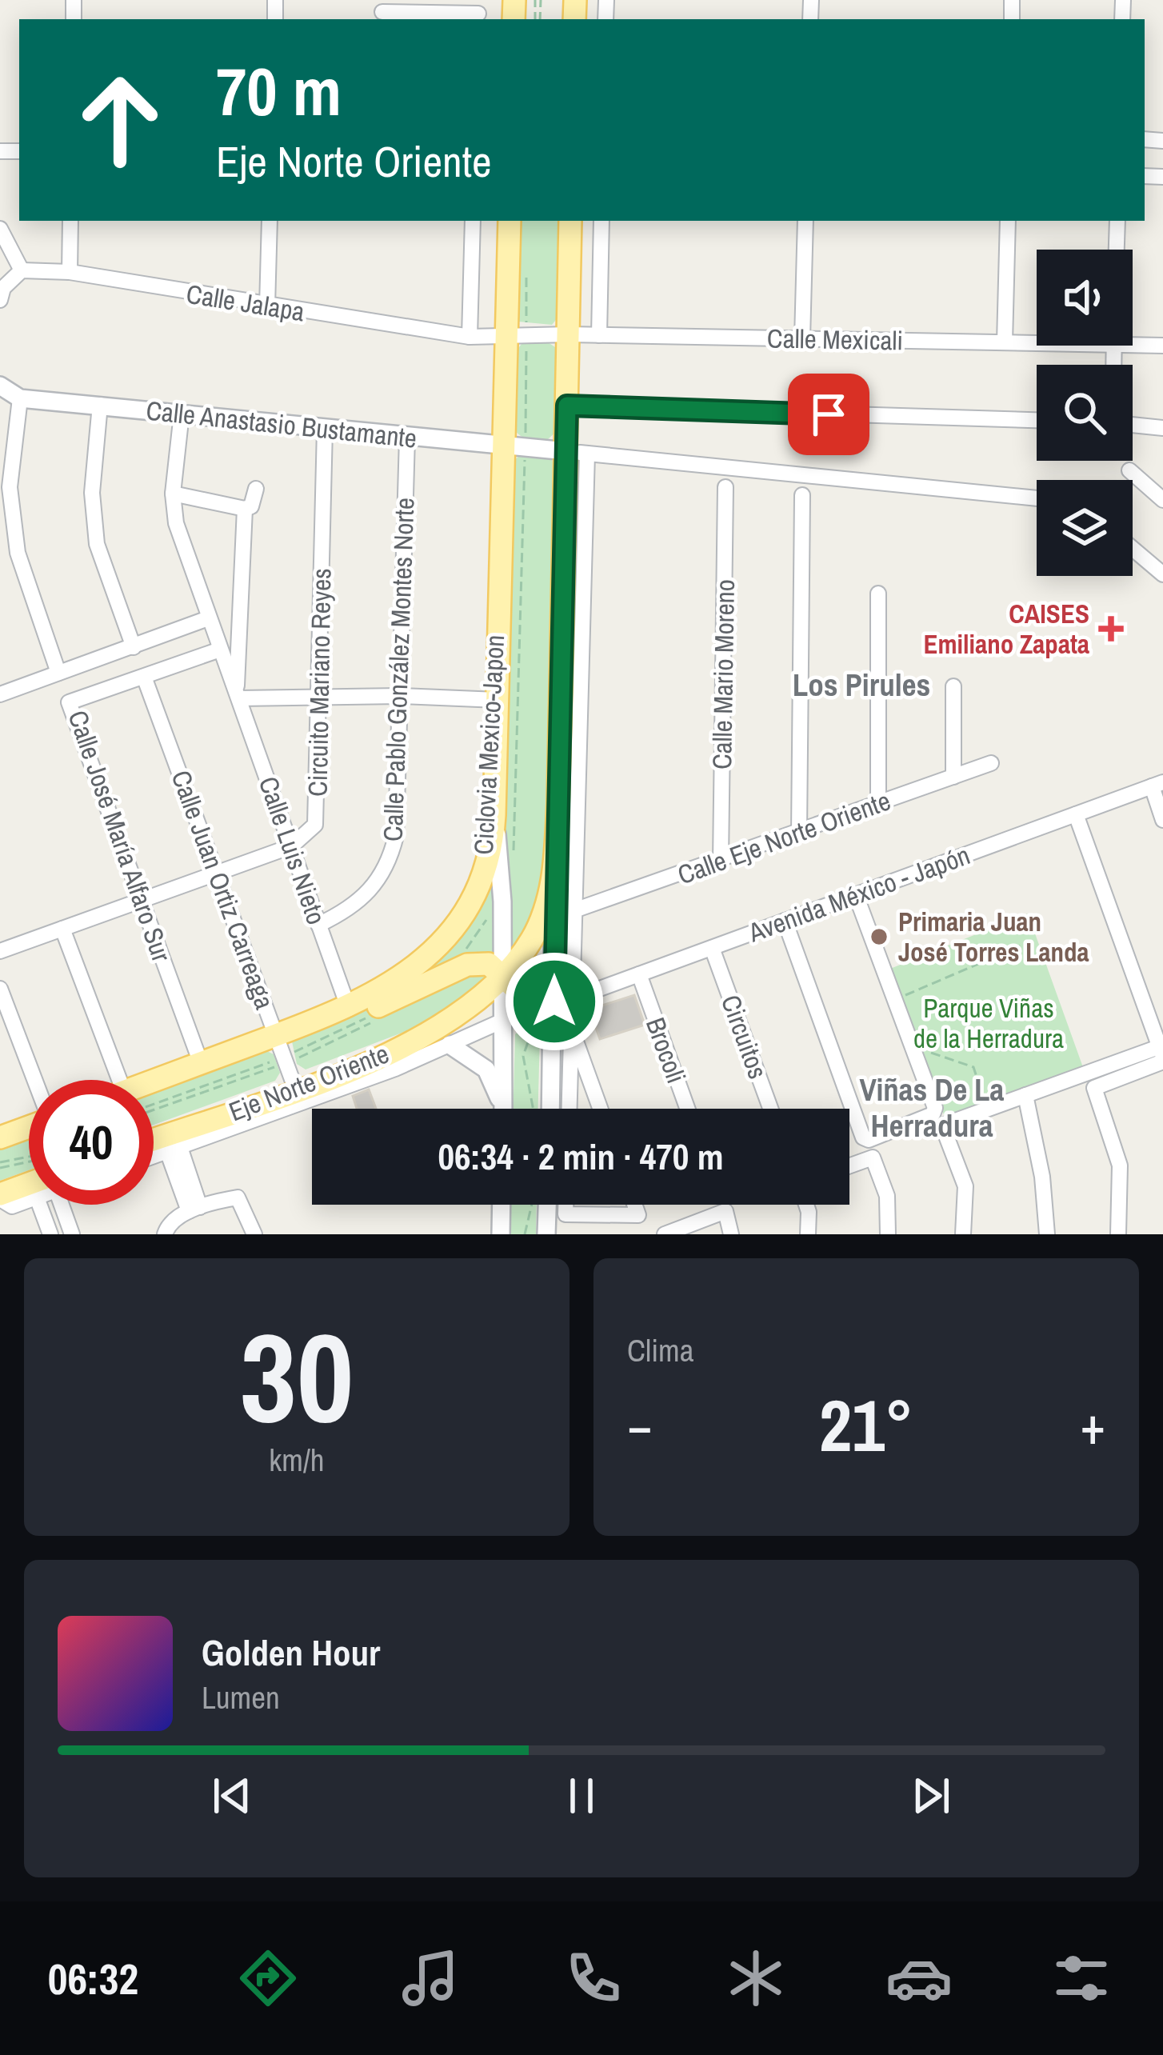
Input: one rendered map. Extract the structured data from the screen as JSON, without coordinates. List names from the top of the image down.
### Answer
{
  "streets": {
    "main road": ["Eje Norte Oriente"],
    "street": [
      "Calle Jalapa",
      "Calle Mexicali",
      "Calle Anastasio Bustamante",
      "Calle Pablo González Montes Norte",
      "Calle Mario Moreno",
      "Circuito Mariano Reyes",
      "Calle José María Alfaro Sur",
      "Calle Eje Norte Oriente",
      "Calle Luis Nieto",
      "Calle Juan Ortiz Carreaga",
      "Avenida México - Japón",
      "Circuitos",
      "Brocoli"
    ],
    "path": ["Ciclovia Mexico-Japon"]
  },
  "crossings": [
    ["Calle Jalapa", "Calle Mexicali"],
    ["Calle Jalapa", "Eje Norte Oriente"],
    ["Calle Mexicali", "Eje Norte Oriente"],
    ["Calle Anastasio Bustamante", "Calle Pablo González Montes Norte"],
    ["Calle Anastasio Bustamante", "Circuito Mariano Reyes"],
    ["Calle Anastasio Bustamante", "Ciclovia Mexico-Japon"],
    ["Calle Anastasio Bustamante", "Calle Luis Nieto"],
    ["Calle Anastasio Bustamante", "Eje Norte Oriente"],
    ["Calle Pablo González Montes Norte", "Calle Luis Nieto"],
    ["Calle Mario Moreno", "Calle Eje Norte Oriente"],
    ["Circuito Mariano Reyes", "Calle Luis Nieto"],
    ["Ciclovia Mexico-Japon", "Eje Norte Oriente"],
    ["Calle José María Alfaro Sur", "Calle Luis Nieto"],
    ["Calle José María Alfaro Sur", "Calle Juan Ortiz Carreaga"],
    ["Calle José María Alfaro Sur", "Eje Norte Oriente"],
    ["Calle Eje Norte Oriente", "Eje Norte Oriente"],
    ["Calle Luis Nieto", "Eje Norte Oriente"],
    ["Calle Juan Ortiz Carreaga", "Avenida México - Japón"],
    ["Calle Juan Ortiz Carreaga", "Eje Norte Oriente"],
    ["Avenida México - Japón", "Circuitos"],
    ["Avenida México - Japón", "Brocoli"],
    ["Avenida México - Japón", "Eje Norte Oriente"]
  ],
  "districts": ["Los Pirules", "Viñas De La Herradura"],
  "parks": ["Parque Viñas de la Herradura"],
  "places": {
    "health": ["CAISES Emiliano Zapata"],
    "other": ["Primaria Juan José Torres Landa"]
  },
  "page": {
    "turn": ["70 m", "Eje Norte Oriente"],
    "limit": "40",
    "trip": "06:34 · 2 min · 470 m",
    "tile": [
      ["30", "km/h"],
      "Clima"
    ],
    "heat": ["−", "21°", "+"],
    "song": ["Golden Hour", "Lumen"],
    "tabs": "06:32"
  }
}
